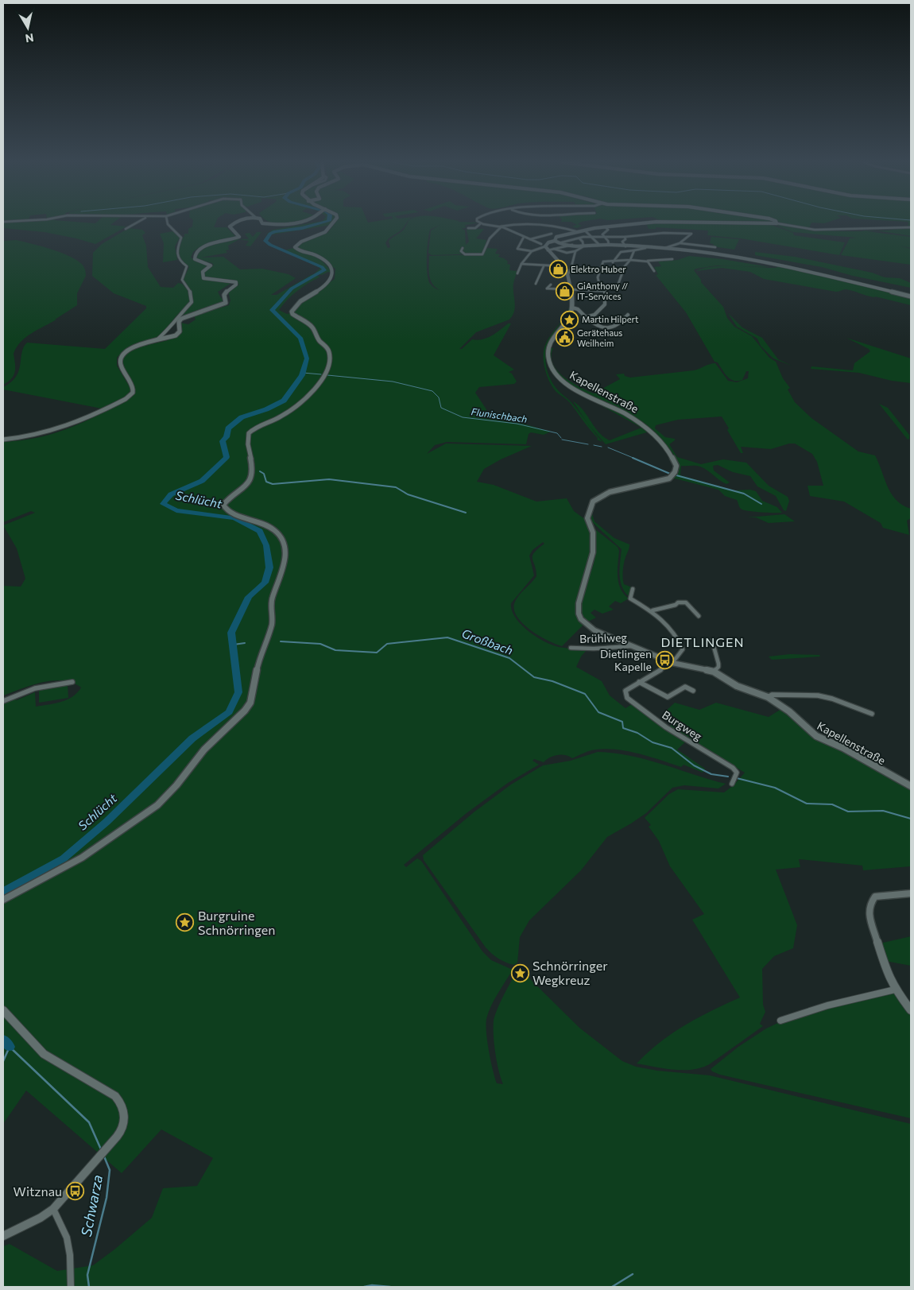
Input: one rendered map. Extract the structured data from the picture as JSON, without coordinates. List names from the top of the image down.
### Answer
{
  "streets": {
    "street": ["Kapellenstraße", "Brühlweg", "Burgweg"]
  },
  "crossings": [
    ["Kapellenstraße", "Brühlweg"],
    ["Kapellenstraße", "Burgweg"]
  ],
  "districts": ["DIETLINGEN"],
  "water": [
    "Flunischbach",
    "Schlücht",
    "Großbach",
    "Schwarza"
  ],
  "places": {
    "shop": ["Elektro Huber", "GiAnthony // IT-Services"],
    "place": ["Martin Hilpert", "Burgruine Schnörringen", "Schnörringer Wegkreuz"],
    "public building": ["Gerätehaus Weilheim"],
    "bus stop": ["Dietlingen Kapelle", "Witznau"]
  },
  "north": "bottom"
}
